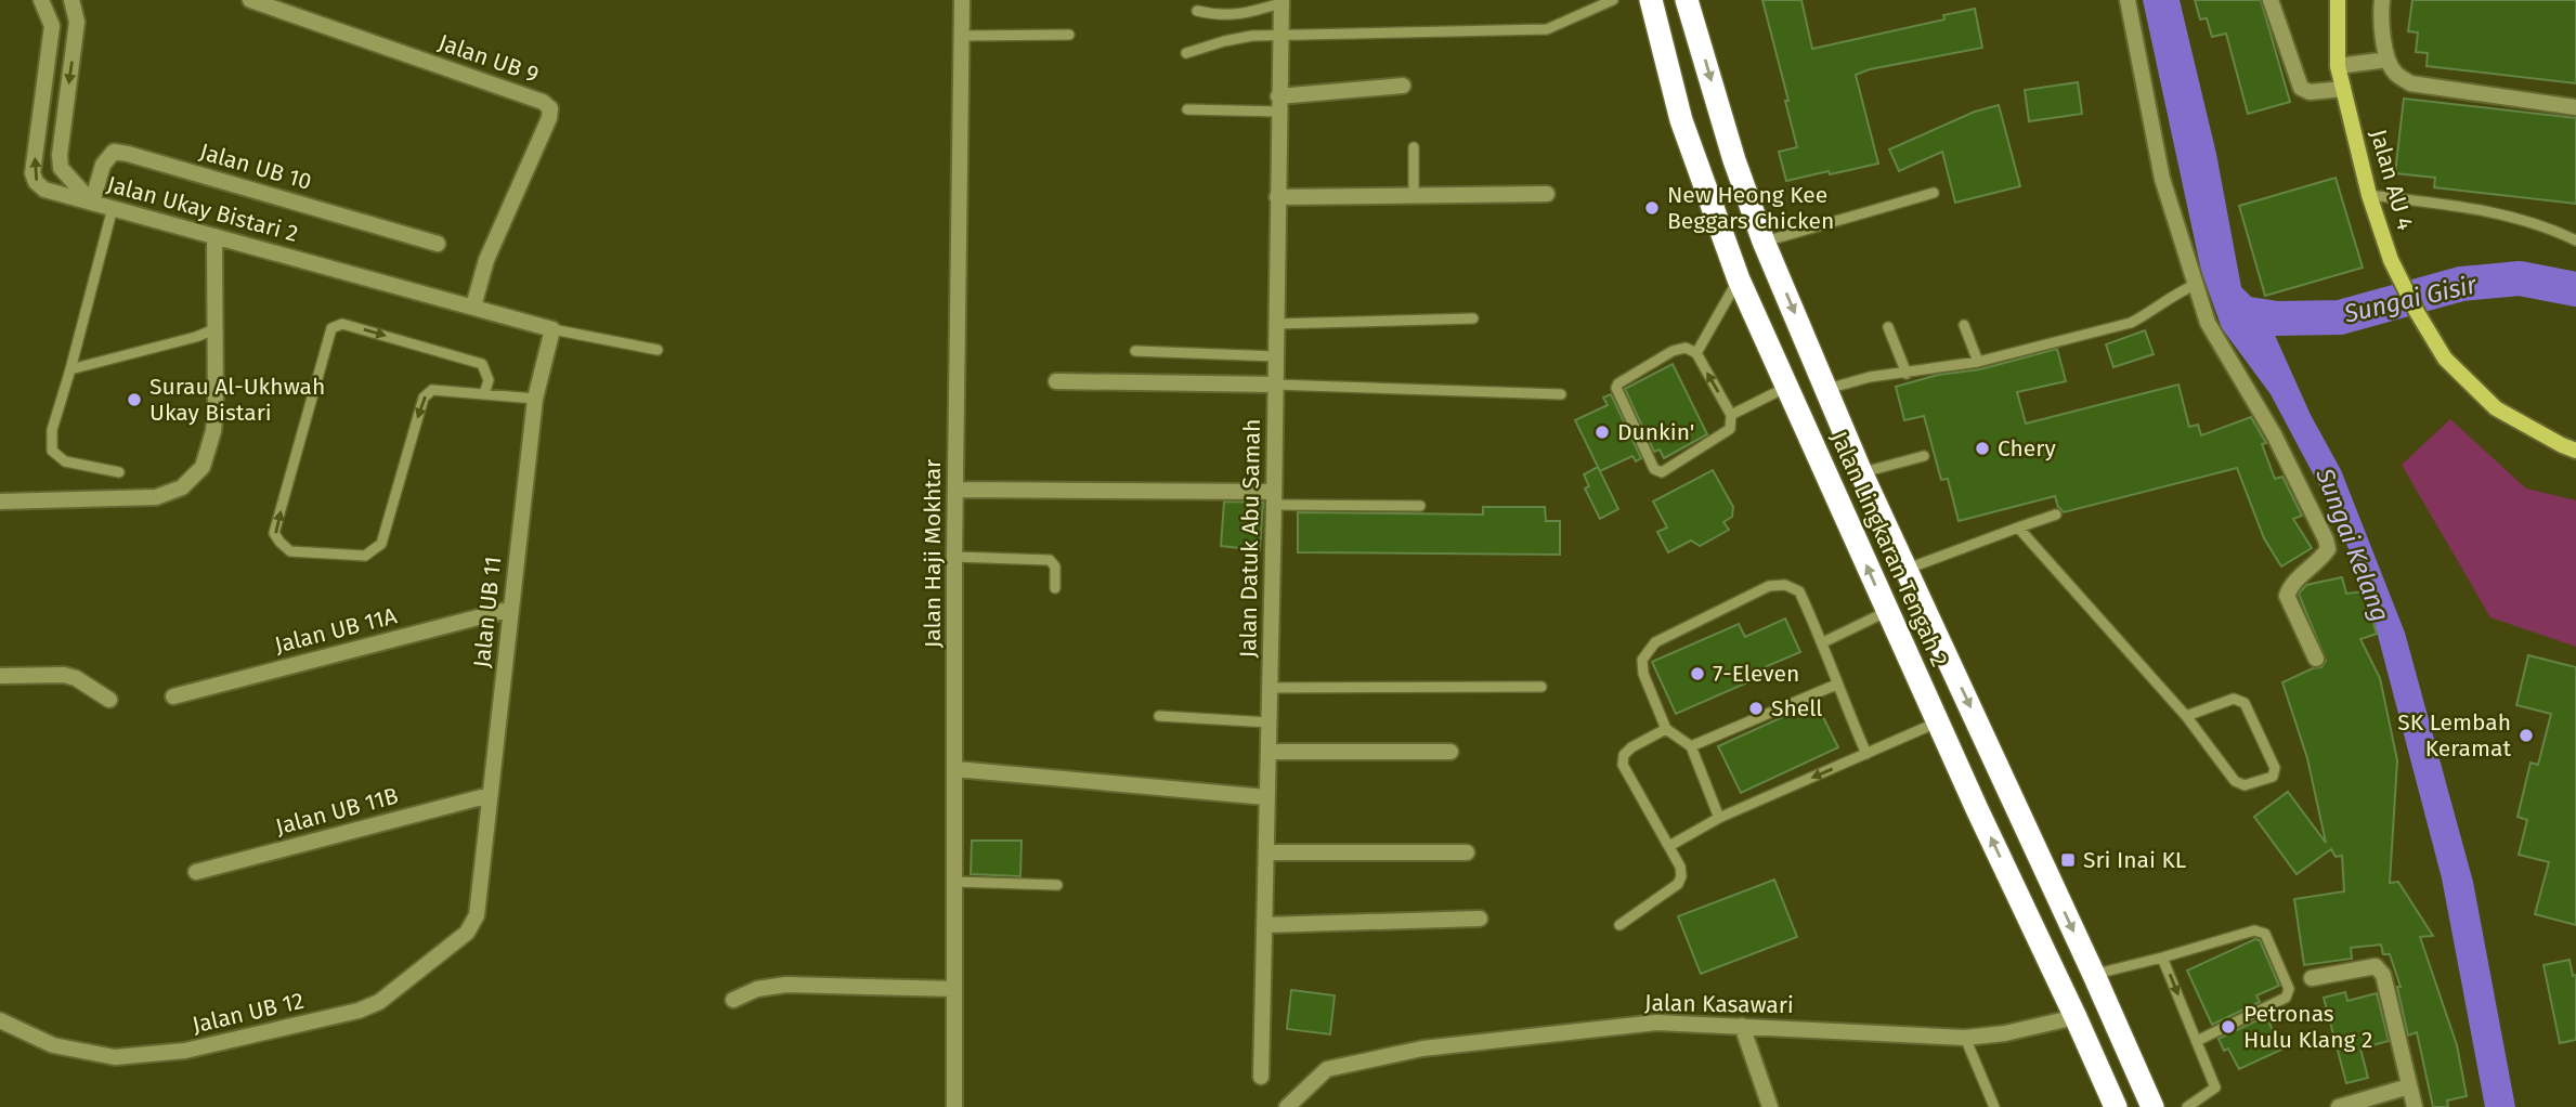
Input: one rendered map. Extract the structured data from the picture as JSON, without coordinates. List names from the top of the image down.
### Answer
{
  "streets": {
    "highway": ["Jalan Lingkaran Tengah 2"],
    "main road": ["Jalan AU 4"],
    "street": [
      "Jalan UB 9",
      "Jalan UB 10",
      "Jalan Ukay Bistari 2",
      "Jalan Datuk Abu Samah",
      "Jalan Haji Mokhtar",
      "Jalan UB 11",
      "Jalan UB 11A",
      "Jalan UB 11B",
      "Jalan Kasawari",
      "Jalan UB 12"
    ]
  },
  "crossings": [
    ["Jalan UB 9", "Jalan Ukay Bistari 2"],
    ["Jalan UB 10", "Jalan Ukay Bistari 2"],
    ["Jalan Ukay Bistari 2", "Jalan UB 11"],
    ["Jalan Lingkaran Tengah 2", "Jalan Kasawari"],
    ["Jalan UB 11", "Jalan UB 11A"],
    ["Jalan UB 11", "Jalan UB 11B"],
    ["Jalan UB 11", "Jalan UB 12"]
  ],
  "water": ["Sungai Gisir", "Sungai Kelang"],
  "places": {
    "other": [
      "New Heong Kee Beggars Chicken",
      "Surau Al-Ukhwah Ukay Bistari",
      "Dunkin'",
      "Chery",
      "7-Eleven",
      "Shell",
      "SK Lembah Keramat",
      "Petronas Hulu Klang 2"
    ],
    "transit": ["Sri Inai KL"]
  }
}
